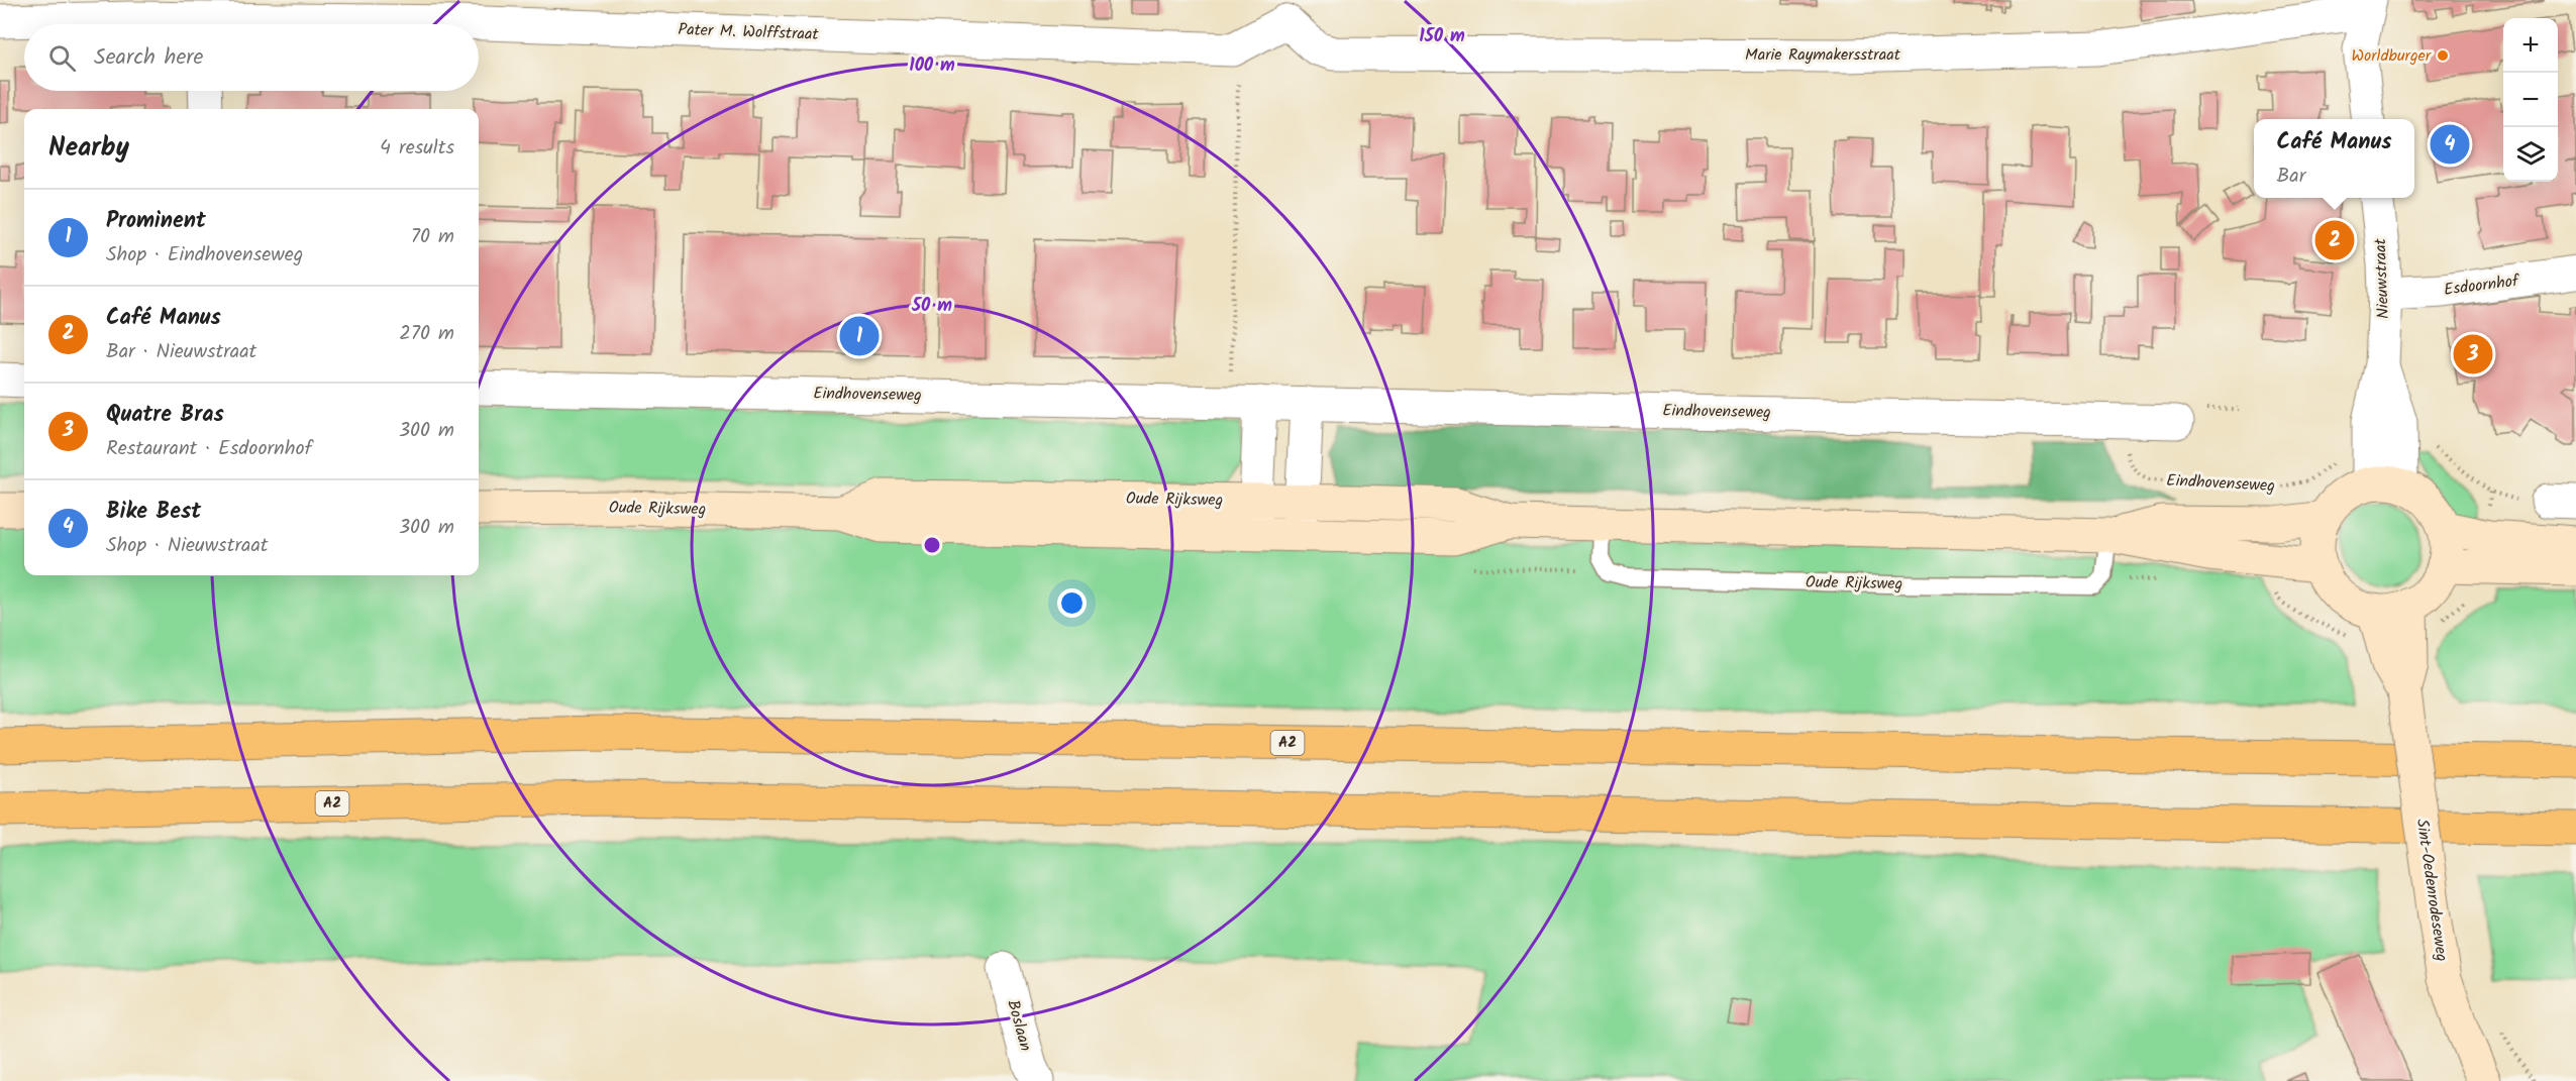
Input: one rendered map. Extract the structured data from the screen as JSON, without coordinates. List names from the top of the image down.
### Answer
{
  "streets": {
    "highway": ["A2"],
    "main road": ["Oude Rijksweg", "Sint-Oedenrodeseweg"],
    "street": [
      "Pater M. Wolffstraat",
      "Marie Raymakersstraat",
      "Nieuwstraat",
      "Esdoornhof",
      "Eindhovenseweg",
      "Boslaan"
    ]
  },
  "crossings": [
    ["Nieuwstraat", "Esdoornhof"],
    ["Nieuwstraat", "Oude Rijksweg"],
    ["Nieuwstraat", "Sint-Oedenrodeseweg"],
    ["Oude Rijksweg", "Sint-Oedenrodeseweg"]
  ],
  "places": ["Worldburger"],
  "page": {
    "map_buttons": ["+", "−"],
    "search": "Search here",
    "heading": ["Nearby", "4 results"],
    "popup": ["Café Manus", "Bar"],
    "pins": [
      "4",
      "2",
      "1",
      "3"
    ],
    "list": [
      {
        "mark": "1",
        "name": "Prominent",
        "note": "Shop · Eindhovenseweg",
        "value": "70 m"
      },
      {
        "mark": "2",
        "name": "Café Manus",
        "note": "Bar · Nieuwstraat",
        "value": "270 m"
      },
      {
        "mark": "3",
        "name": "Quatre Bras",
        "note": "Restaurant · Esdoornhof",
        "value": "300 m"
      },
      {
        "mark": "4",
        "name": "Bike Best",
        "note": "Shop · Nieuwstraat",
        "value": "300 m"
      }
    ]
  },
  "rings": ["150 m", "100 m", "50 m"]
}
